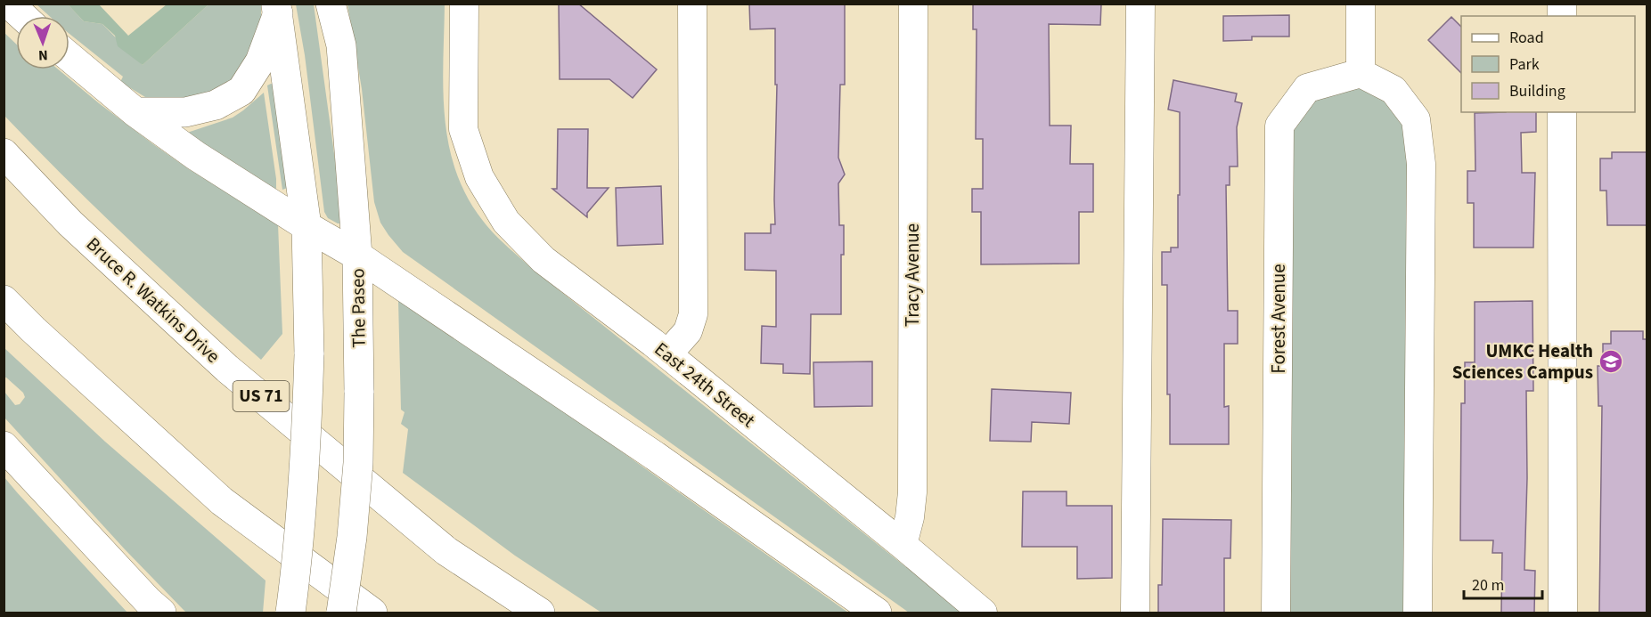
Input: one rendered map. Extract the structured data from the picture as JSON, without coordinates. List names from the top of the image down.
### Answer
{
  "streets": {
    "main road": ["Bruce R. Watkins Drive", "The Paseo", "US 71"],
    "street": ["Tracy Avenue", "Forest Avenue", "East 24th Street"]
  },
  "crossings": [
    ["Tracy Avenue", "East 24th Street"]
  ],
  "places": {
    "school or university": ["UMKC Health Sciences Campus"]
  },
  "legend": ["Road", "Park", "Building"],
  "scale_bar": "20 m",
  "north": "bottom"
}
